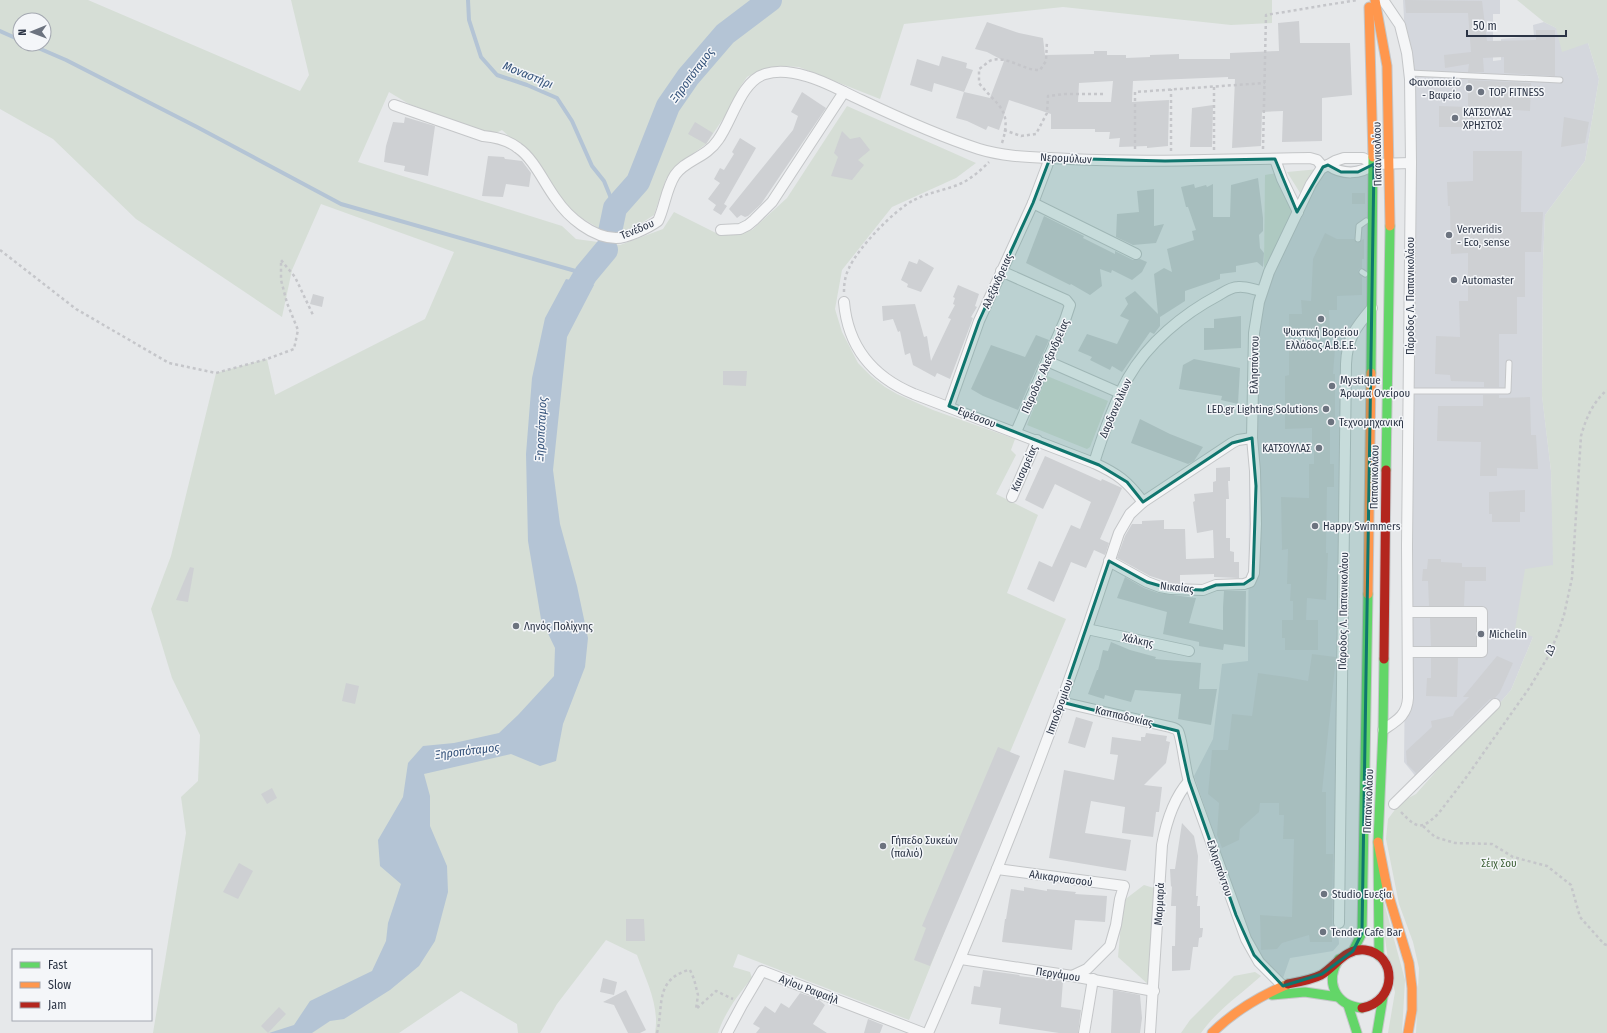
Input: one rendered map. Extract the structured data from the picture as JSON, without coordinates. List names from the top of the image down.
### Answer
{
  "streets": {
    "main road": ["Παπανικολάου"],
    "street": [
      "Νερομύλων",
      "Τενέδου",
      "Αλεξάνδρειας",
      "Πάροδος Λ. Παπανικολάου",
      "Ελλησπόντου",
      "Πάροδος Αλεξανδρείας",
      "Δαρδανελλίων",
      "Εφέσσου",
      "Καισαρείας",
      "Νικαίας",
      "Χάλκης",
      "Ιπποδρομίου",
      "Καππαδοκίας",
      "Αλικαρνασσού",
      "Μαρμαρά",
      "Περγάμου",
      "Αγίου Ραφαήλ"
    ],
    "path": ["Δ3"]
  },
  "crossings": [
    ["Παπανικολάου", "Νερομύλων"],
    ["Παπανικολάου", "Πάροδος Λ. Παπανικολάου"],
    ["Νερομύλων", "Τενέδου"],
    ["Νερομύλων", "Αλεξάνδρειας"],
    ["Νερομύλων", "Πάροδος Λ. Παπανικολάου"],
    ["Νερομύλων", "Ελλησπόντου"],
    ["Αλεξάνδρειας", "Πάροδος Αλεξανδρείας"],
    ["Αλεξάνδρειας", "Εφέσσου"],
    ["Ελλησπόντου", "Δαρδανελλίων"],
    ["Ελλησπόντου", "Νικαίας"],
    ["Ελλησπόντου", "Ιπποδρομίου"],
    ["Ελλησπόντου", "Καππαδοκίας"],
    ["Ελλησπόντου", "Μαρμαρά"],
    ["Πάροδος Αλεξανδρείας", "Εφέσσου"],
    ["Δαρδανελλίων", "Εφέσσου"],
    ["Εφέσσου", "Καισαρείας"],
    ["Εφέσσου", "Ιπποδρομίου"],
    ["Νικαίας", "Ιπποδρομίου"],
    ["Χάλκης", "Ιπποδρομίου"],
    ["Ιπποδρομίου", "Καππαδοκίας"],
    ["Ιπποδρομίου", "Αλικαρνασσού"],
    ["Ιπποδρομίου", "Περγάμου"],
    ["Αλικαρνασσού", "Περγάμου"],
    ["Μαρμαρά", "Περγάμου"]
  ],
  "water": ["Μοναστήρι", "Ξηροπόταμος"],
  "parks": ["Σέιχ Σου"],
  "places": [
    "Φανοποιείο - Βαφείο",
    "TOP FITNESS",
    "ΚΑΤΣΟΥΛΑΣ ΧΡΗΣΤΟΣ",
    "Ververidis - Eco, sense",
    "Automaster",
    "Ψυκτική Βορείου Ελλάδος Α.Β.Ε.Ε.",
    "Mystique Άρωμα Ονείρου",
    "LED.gr Lighting Solutions",
    "Τεχνομηχανική",
    "ΚΑΤΣΟΥΛΑΣ",
    "Happy Swimmers",
    "Ληνός Πολίχνης",
    "Michelin",
    "Γήπεδο Συκεών (παλιό)",
    "Studio Ευεξία",
    "Tender Cafe Bar"
  ],
  "legend": ["Fast", "Slow", "Jam"],
  "scale_bar": "50 m",
  "north": "left"
}
